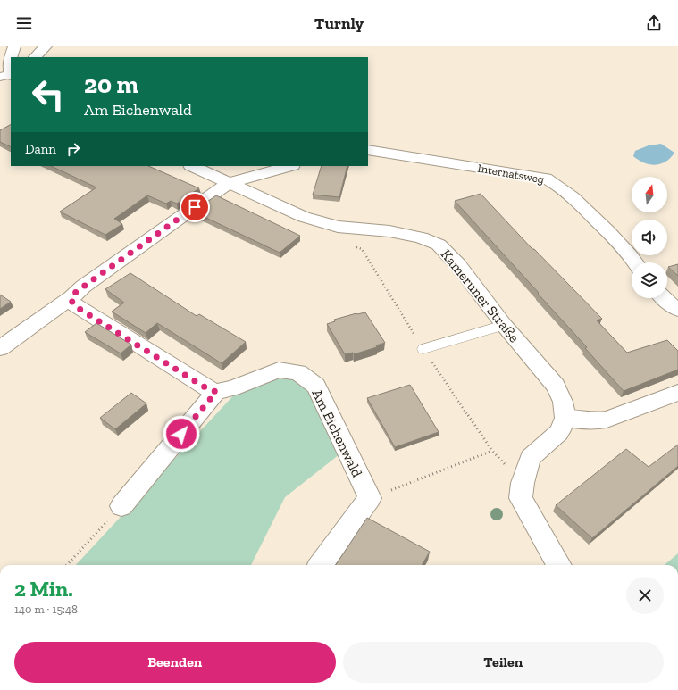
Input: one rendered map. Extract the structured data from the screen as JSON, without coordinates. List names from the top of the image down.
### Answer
{
  "streets": {
    "street": ["Internatsweg", "Kameruner Straße", "Am Eichenwald"]
  },
  "north": "top",
  "page": {
    "header": "Turnly",
    "turn": ["20 m", "Am Eichenwald"],
    "then": "Dann",
    "heading": ["2 Min.", "140 m · 15:48"],
    "buttons": ["Beenden", "Teilen"]
  }
}
